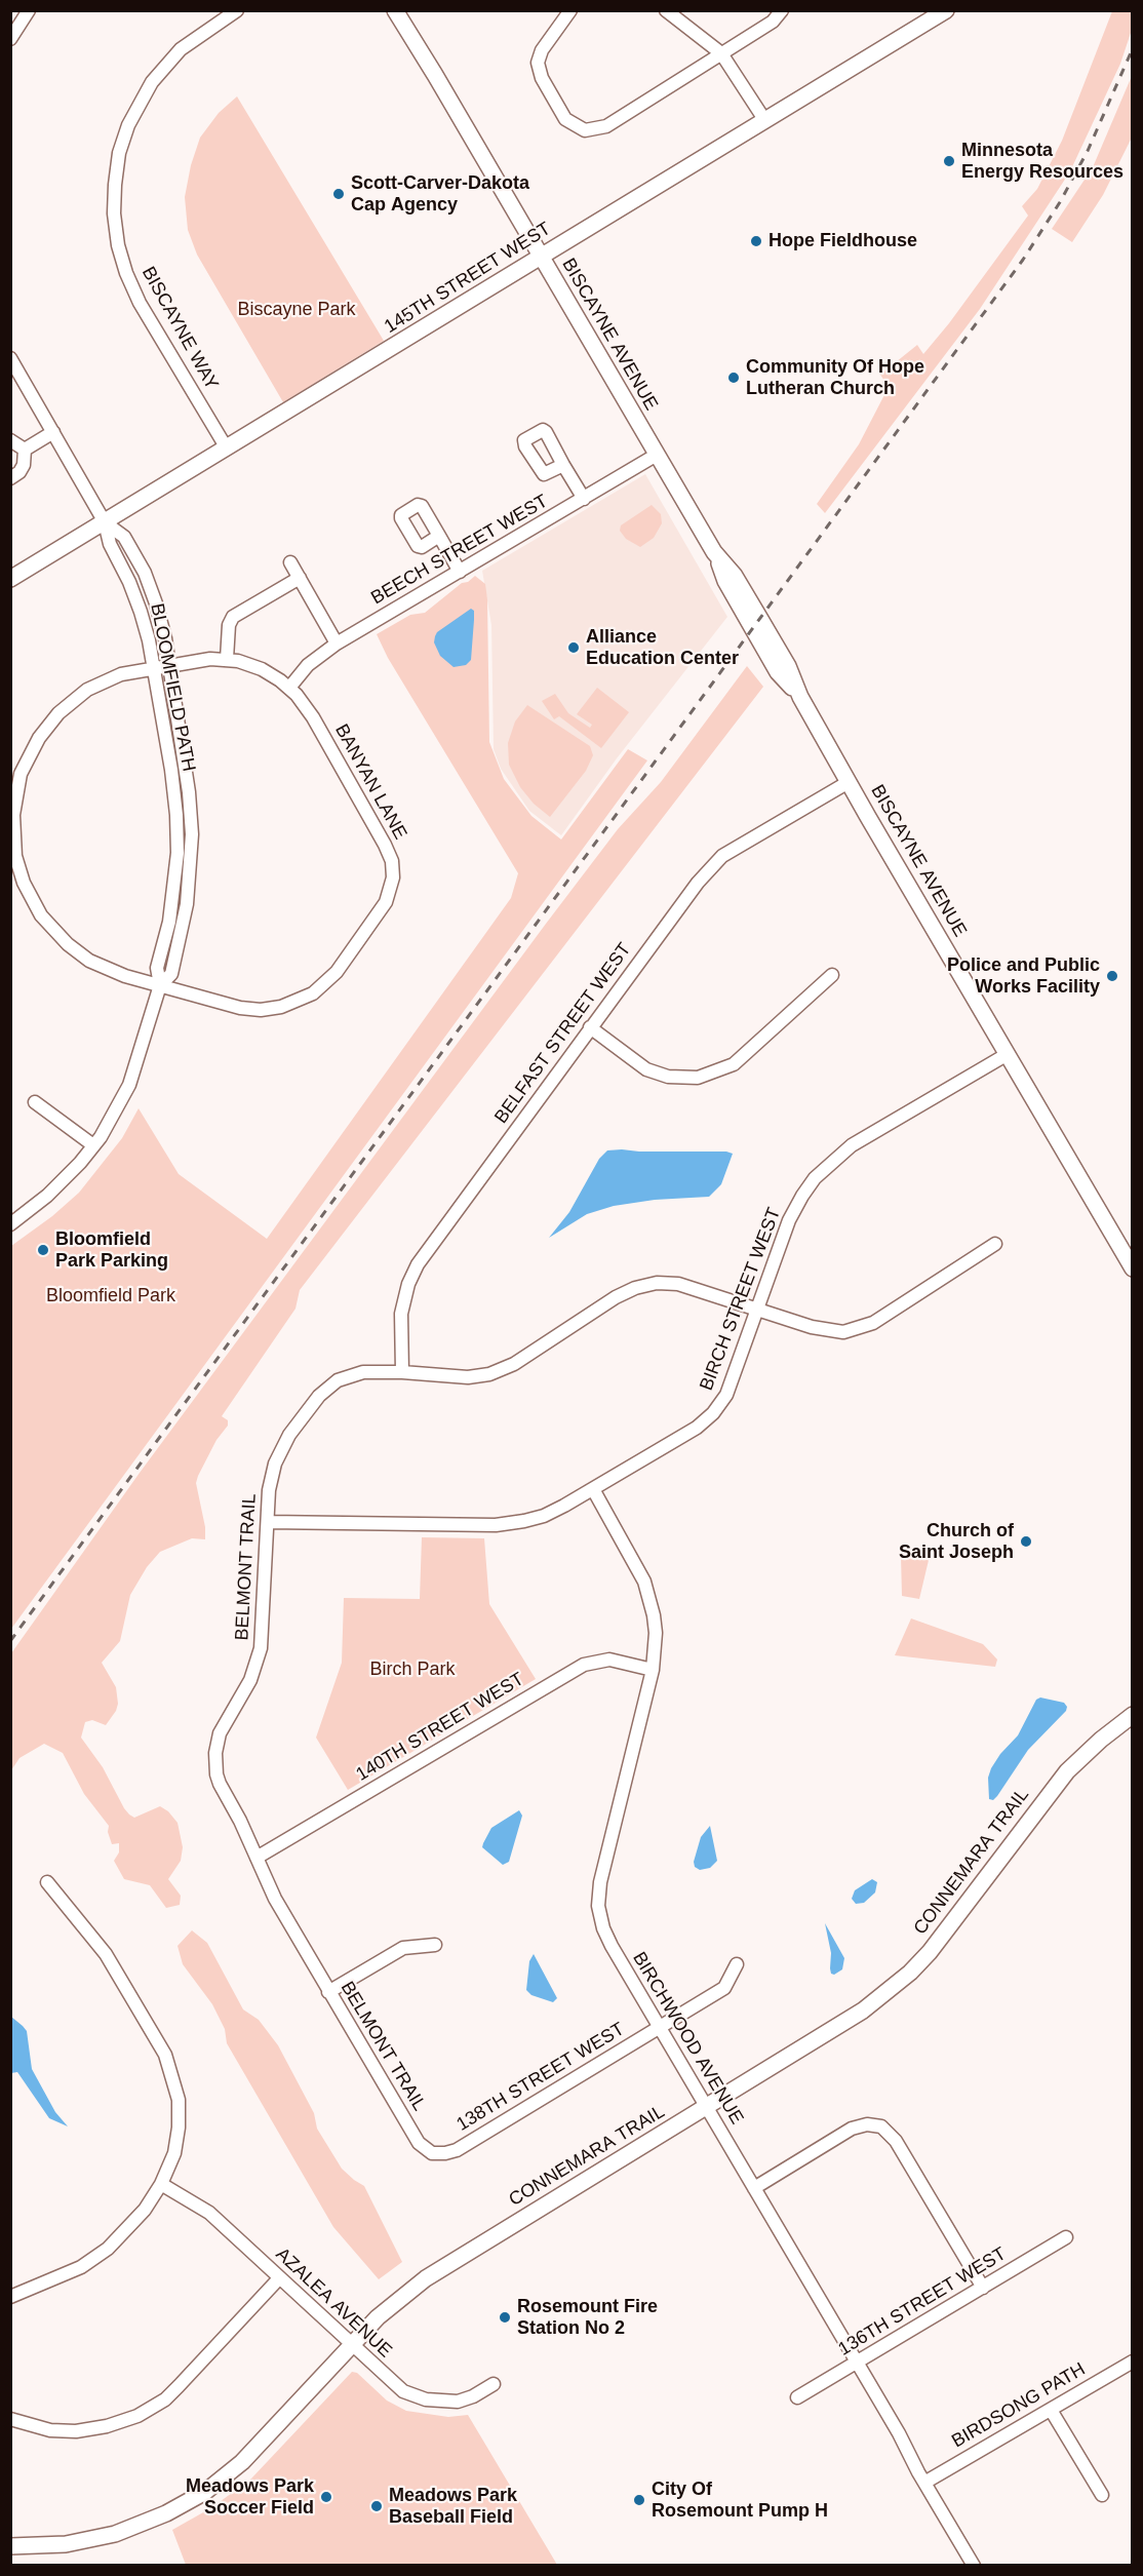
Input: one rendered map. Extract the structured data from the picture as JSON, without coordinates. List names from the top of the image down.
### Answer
{
  "streets": {
    "street": [
      "145TH STREET WEST",
      "BISCAYNE WAY",
      "BISCAYNE AVENUE",
      "BEECH STREET WEST",
      "BLOOMFIELD PATH",
      "BANYAN LANE",
      "BELFAST STREET WEST",
      "BIRCH STREET WEST",
      "BELMONT TRAIL",
      "140TH STREET WEST",
      "CONNEMARA TRAIL",
      "BIRCHWOOD AVENUE",
      "138TH STREET WEST",
      "136TH STREET WEST",
      "AZALEA AVENUE",
      "BIRDSONG PATH"
    ]
  },
  "crossings": [
    ["145TH STREET WEST", "BISCAYNE WAY"],
    ["145TH STREET WEST", "BISCAYNE AVENUE"],
    ["145TH STREET WEST", "BLOOMFIELD PATH"],
    ["BISCAYNE AVENUE", "BEECH STREET WEST"],
    ["BISCAYNE AVENUE", "BELFAST STREET WEST"],
    ["BISCAYNE AVENUE", "BIRCH STREET WEST"],
    ["BEECH STREET WEST", "BANYAN LANE"],
    ["BLOOMFIELD PATH", "BANYAN LANE"],
    ["BELFAST STREET WEST", "BELMONT TRAIL"],
    ["BIRCH STREET WEST", "BELMONT TRAIL"],
    ["BIRCH STREET WEST", "BIRCHWOOD AVENUE"],
    ["BELMONT TRAIL", "140TH STREET WEST"],
    ["BELMONT TRAIL", "138TH STREET WEST"],
    ["140TH STREET WEST", "BIRCHWOOD AVENUE"],
    ["CONNEMARA TRAIL", "BIRCHWOOD AVENUE"],
    ["CONNEMARA TRAIL", "AZALEA AVENUE"],
    ["BIRCHWOOD AVENUE", "138TH STREET WEST"],
    ["BIRCHWOOD AVENUE", "136TH STREET WEST"],
    ["BIRCHWOOD AVENUE", "BIRDSONG PATH"]
  ],
  "parks": ["Biscayne Park", "Bloomfield Park", "Birch Park"],
  "places": [
    "Minnesota Energy Resources",
    "Scott-Carver-Dakota Cap Agency",
    "Hope Fieldhouse",
    "Community Of Hope Lutheran Church",
    "Alliance Education Center",
    "Police and Public Works Facility",
    "Bloomfield Park Parking",
    "Church of Saint Joseph",
    "Rosemount Fire Station No 2",
    "Meadows Park Soccer Field",
    "City Of Rosemount Pump H",
    "Meadows Park Baseball Field"
  ]
}
